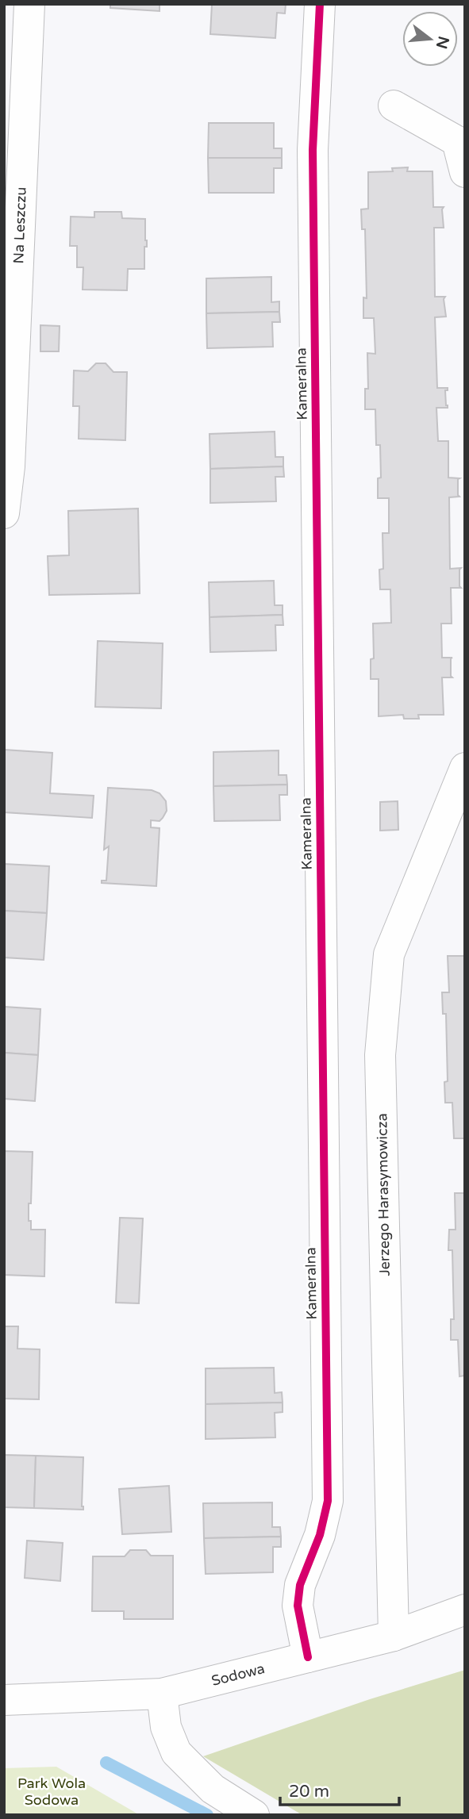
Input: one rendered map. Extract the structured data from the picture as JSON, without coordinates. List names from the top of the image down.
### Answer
{
  "streets": {
    "street": [
      "Na Leszczu",
      "Kameralna",
      "Jerzego Harasymowicza",
      "Sodowa"
    ]
  },
  "crossings": [
    ["Kameralna", "Sodowa"],
    ["Jerzego Harasymowicza", "Sodowa"]
  ],
  "parks": ["Park Wola Sodowa"],
  "scale_bar": "20 m",
  "north": "right"
}
